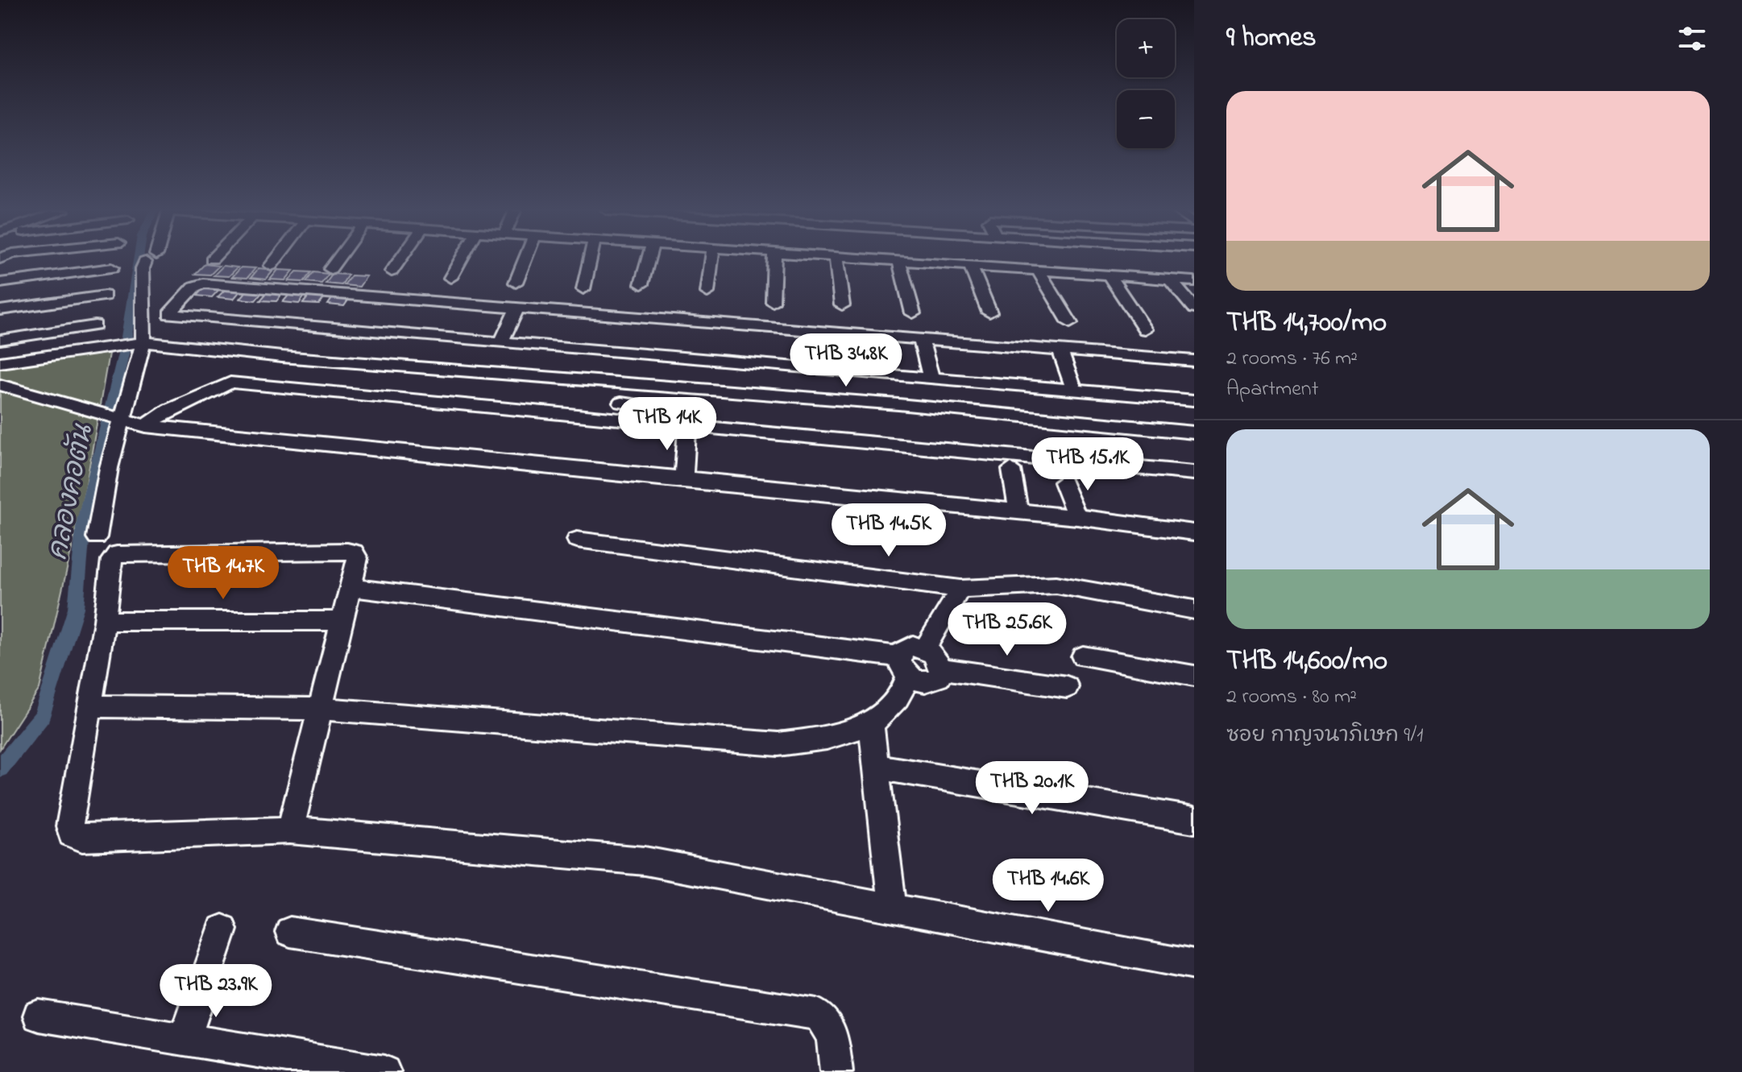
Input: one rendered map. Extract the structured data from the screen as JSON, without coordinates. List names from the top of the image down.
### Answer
{
  "water": ["คลองคอตัน"],
  "page": {
    "heading": "9 homes",
    "map_buttons": ["+", "−"],
    "list": [
      {
        "name": "THB 14,700/mo",
        "note": "2 rooms · 76 m² · Apartment"
      },
      {
        "name": "THB 14,600/mo",
        "note": "2 rooms · 80 m² · ซอย กาญจนาภิเษก 9/1"
      }
    ],
    "price": [
      "THB 34.8K",
      "THB 14K",
      "THB 15.1K",
      "THB 14.5K",
      "THB 14.7K",
      "THB 25.6K",
      "THB 20.1K",
      "THB 14.6K",
      "THB 23.9K"
    ]
  }
}
